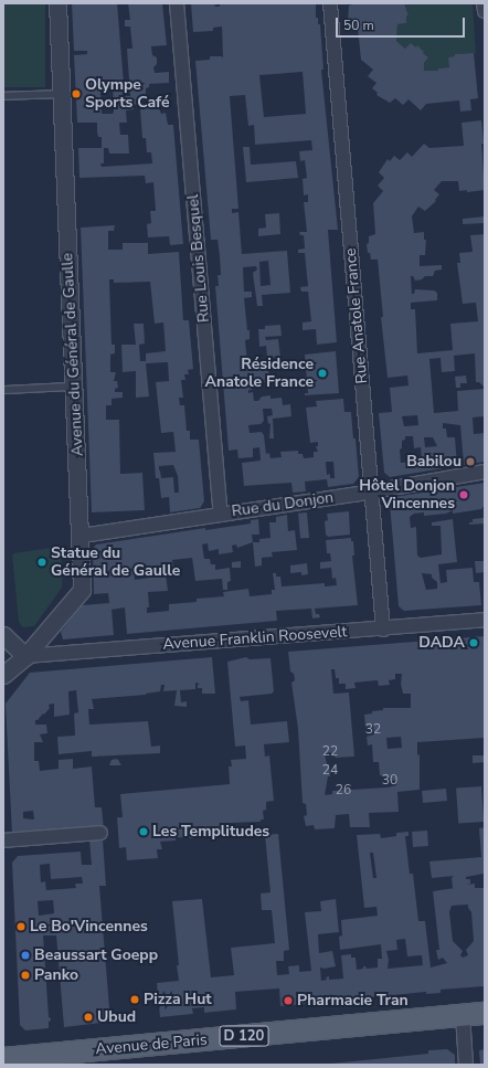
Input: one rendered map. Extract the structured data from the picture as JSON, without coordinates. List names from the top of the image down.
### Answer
{
  "streets": {
    "main road": ["D 120", "Avenue de Paris"],
    "street": [
      "Rue Louis Besquel",
      "Rue Anatole France",
      "Avenue du Général de Gaulle",
      "Rue du Donjon",
      "Avenue Franklin Roosevelt"
    ]
  },
  "crossings": [
    ["Rue Louis Besquel", "Rue du Donjon"],
    ["Rue Anatole France", "Rue du Donjon"],
    ["Rue Anatole France", "Avenue Franklin Roosevelt"],
    ["Avenue du Général de Gaulle", "Rue du Donjon"],
    ["Avenue du Général de Gaulle", "Avenue Franklin Roosevelt"]
  ],
  "places": [
    "Olympe Sports Café",
    "Résidence Anatole France",
    "Babilou",
    "Hôtel Donjon Vincennes",
    "Statue du Général de Gaulle",
    "DADA",
    "Les Templitudes",
    "Le Bo'Vincennes",
    "Beaussart Goepp",
    "Panko",
    "Pizza Hut",
    "Pharmacie Tran",
    "Ubud"
  ],
  "house_numbers": [
    "32",
    "22",
    "24",
    "30",
    "26"
  ],
  "scale_bar": "50 m"
}
